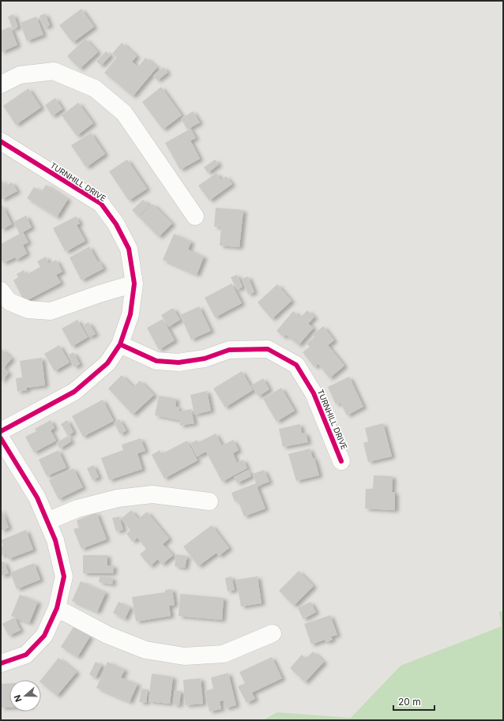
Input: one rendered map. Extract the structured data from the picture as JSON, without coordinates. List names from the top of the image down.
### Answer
{
  "streets": {
    "street": ["TURNHILL DRIVE"]
  },
  "scale_bar": "20 m",
  "north": "left"
}
